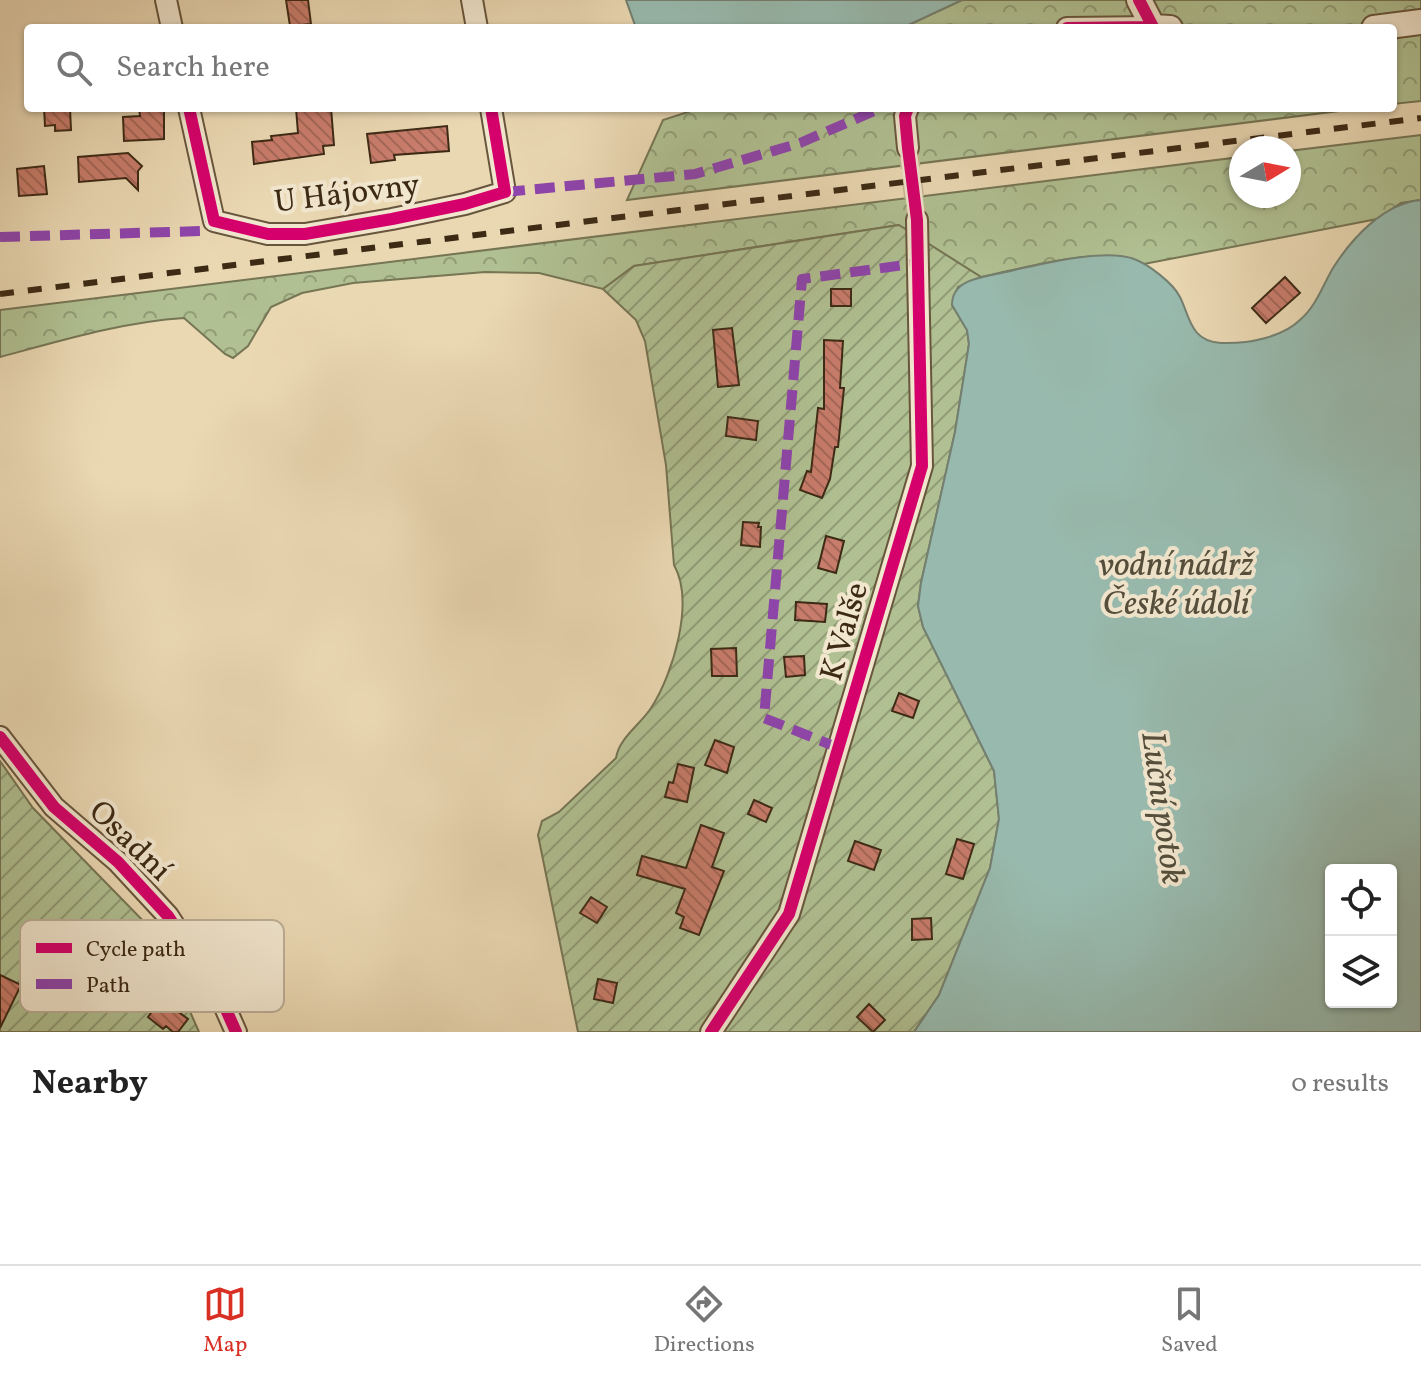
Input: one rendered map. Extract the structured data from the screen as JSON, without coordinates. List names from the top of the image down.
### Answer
{
  "streets": {
    "street": ["U Hájovny", "K Valše", "Osadní"]
  },
  "water": ["vodní nádrž České údolí", "Luční potok"],
  "legend": ["Cycle path", "Path"],
  "north": "right",
  "page": {
    "search": "Search here",
    "heading": ["Nearby", "0 results"],
    "nav": ["Map", "Directions", "Saved"]
  }
}
